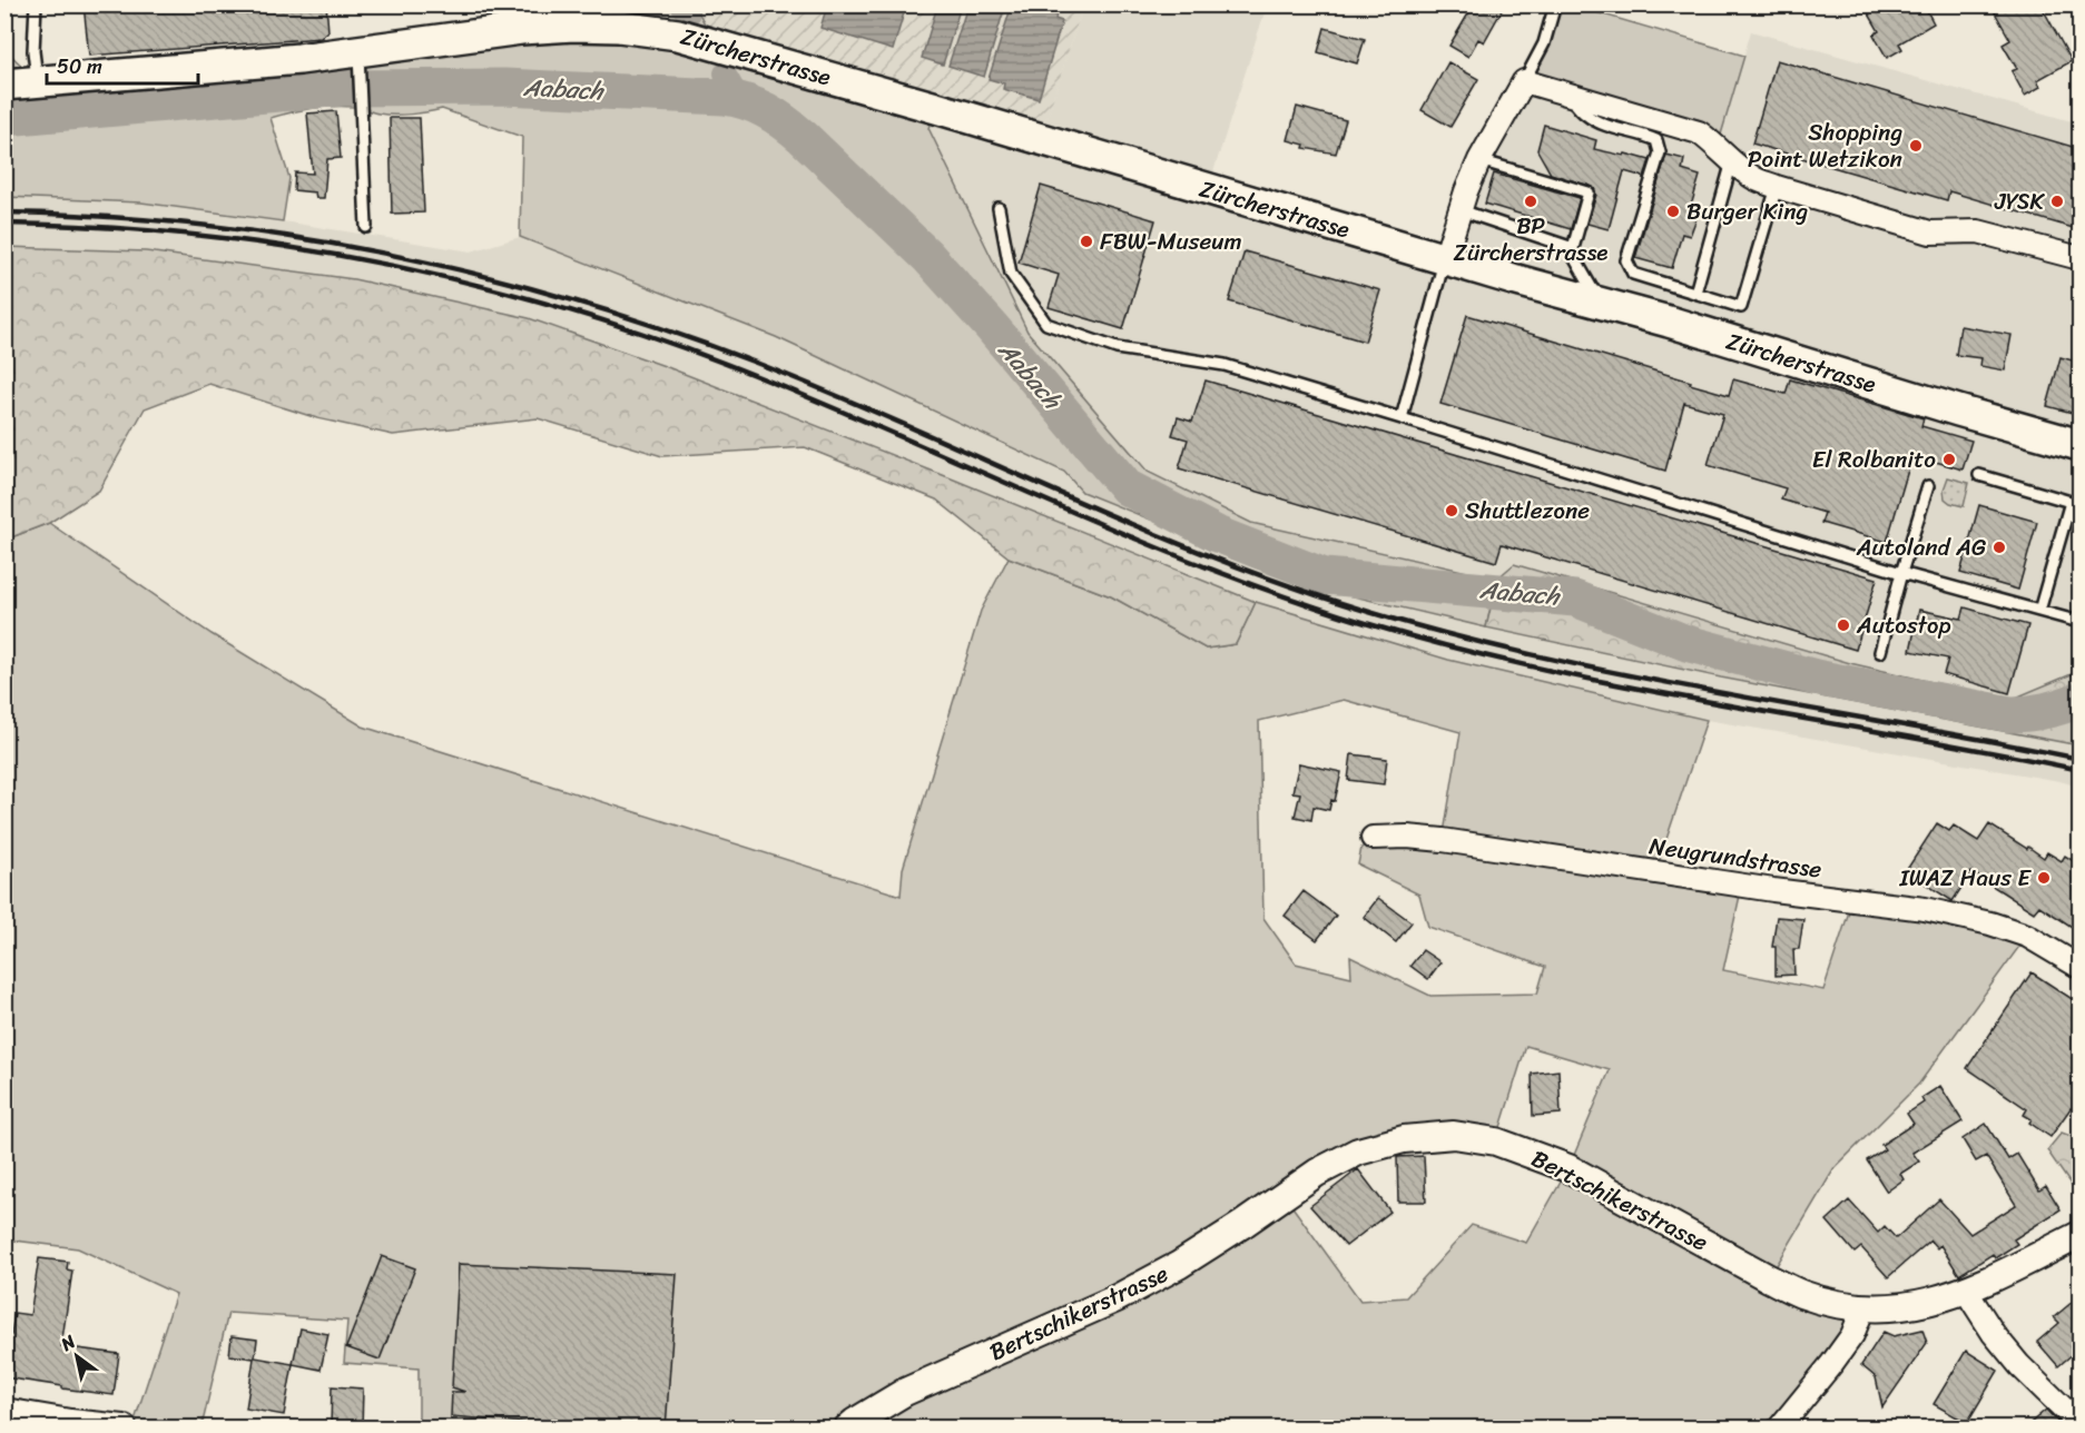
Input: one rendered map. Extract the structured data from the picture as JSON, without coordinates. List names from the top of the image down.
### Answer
{
  "streets": {
    "main road": ["Zürcherstrasse"],
    "street": ["Neugrundstrasse", "Bertschikerstrasse"]
  },
  "water": ["Aabach"],
  "places": [
    "Shopping Point Wetzikon",
    "BP Zürcherstrasse",
    "JYSK",
    "Burger King",
    "FBW-Museum",
    "El Rolbanito",
    "Shuttlezone",
    "Autoland AG",
    "Autostop",
    "IWAZ Haus E"
  ],
  "scale_bar": "50 m",
  "north": "top left"
}
